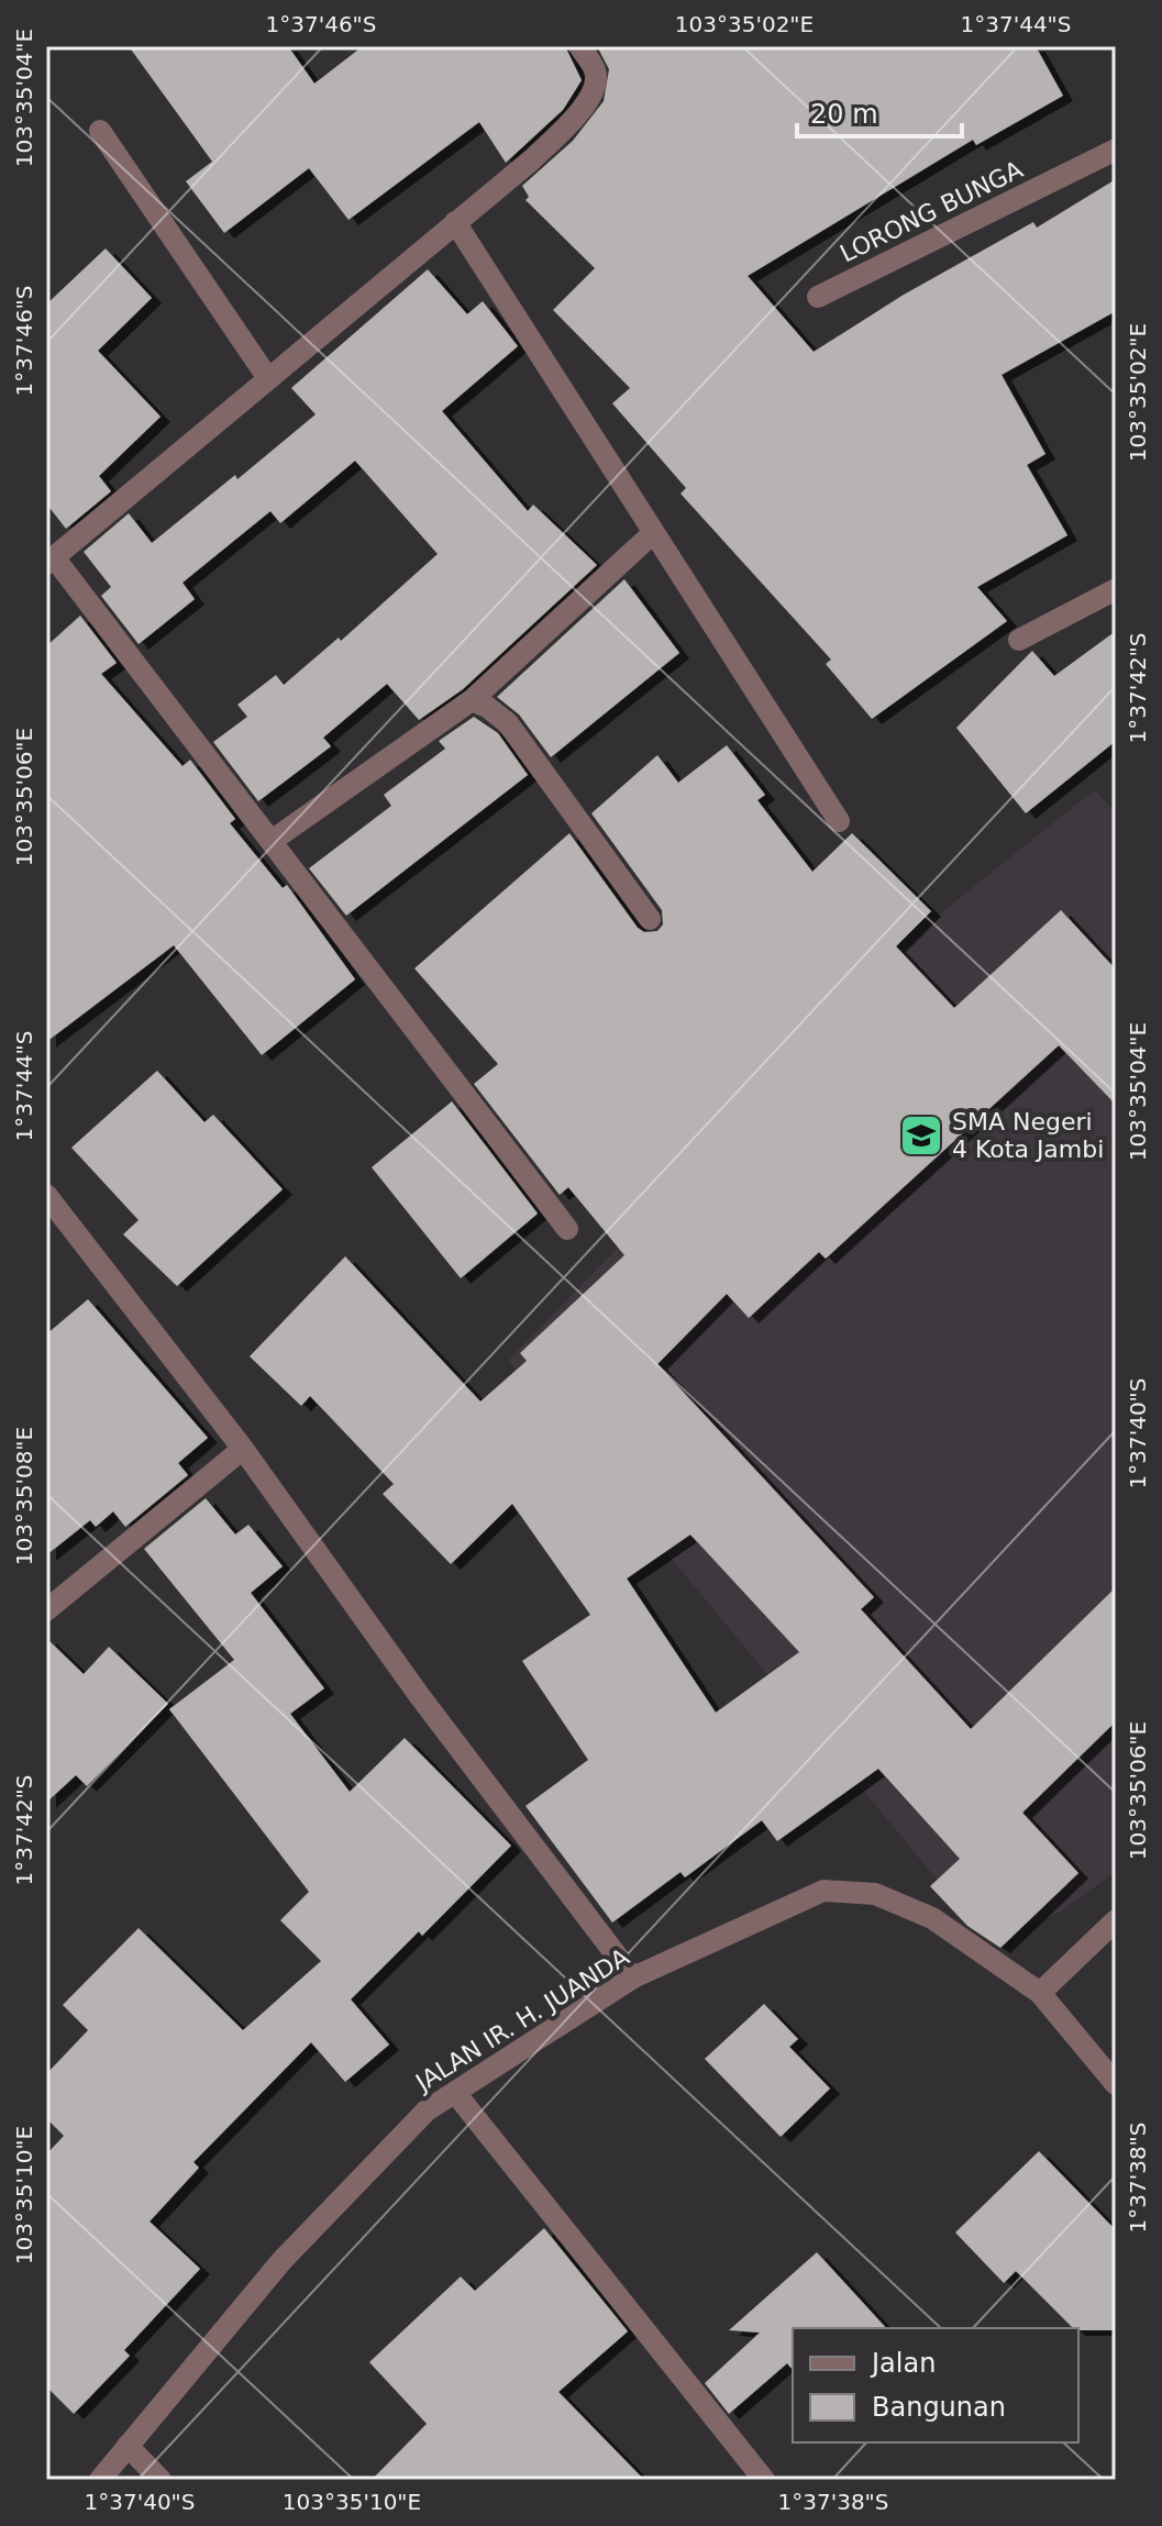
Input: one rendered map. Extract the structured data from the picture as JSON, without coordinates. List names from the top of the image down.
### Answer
{
  "streets": {
    "street": ["LORONG BUNGA", "JALAN IR. H. JUANDA"]
  },
  "places": {
    "school or university": ["SMA Negeri 4 Kota Jambi"]
  },
  "legend": ["Jalan", "Bangunan"],
  "scale_bar": "20 m",
  "coordinates": [
    "1°37'46\"S",
    "103°35'02\"E",
    "1°37'44\"S",
    "103°35'04\"E",
    "1°37'42\"S",
    "103°35'06\"E",
    "1°37'40\"S",
    "103°35'08\"E",
    "1°37'38\"S",
    "103°35'10\"E"
  ]
}
